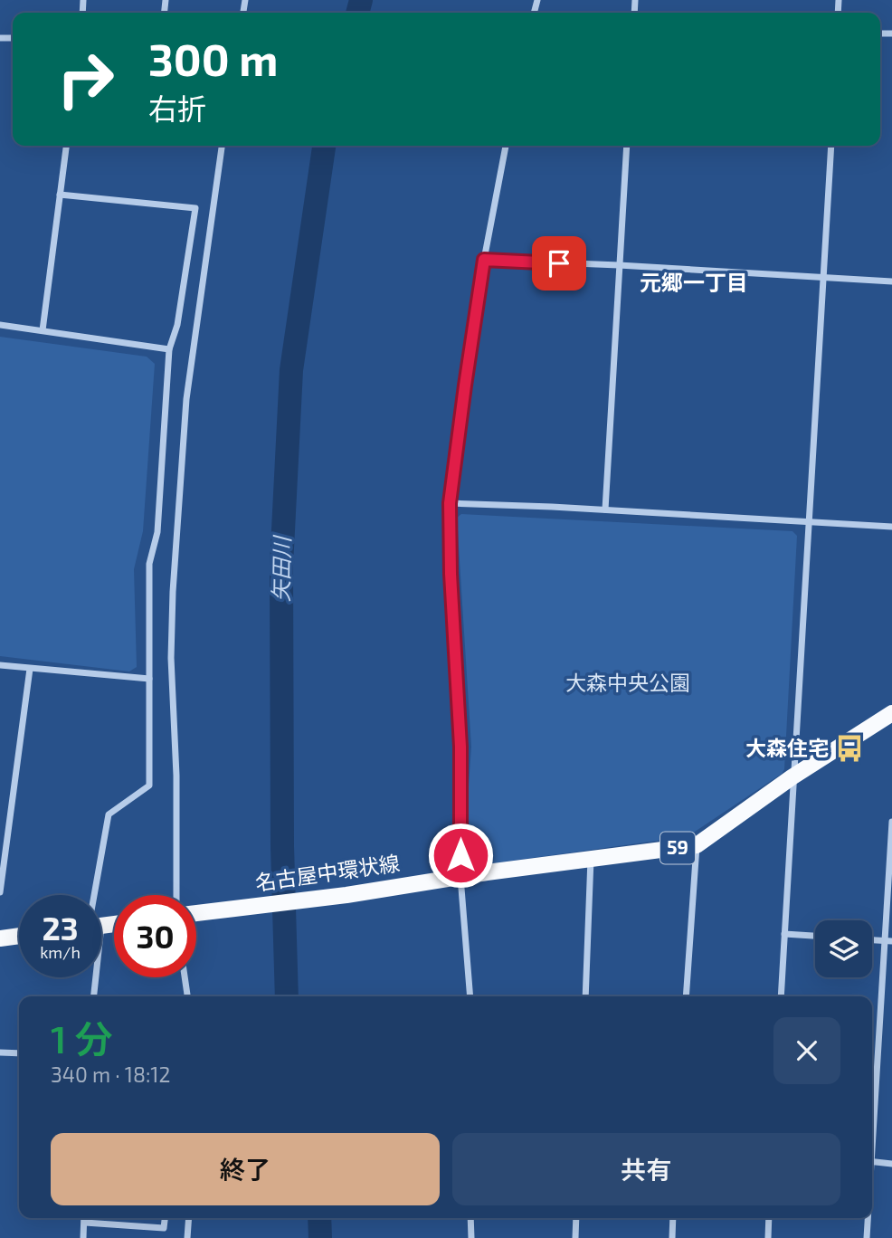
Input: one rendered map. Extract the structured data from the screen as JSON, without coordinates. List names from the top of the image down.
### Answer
{
  "streets": {
    "main road": ["59", "名古屋中環状線"]
  },
  "districts": ["元郷一丁目"],
  "water": ["矢田川"],
  "parks": ["大森中央公園"],
  "places": {
    "bus stop": ["大森住宅"]
  },
  "page": {
    "turn": ["300 m", "右折"],
    "speed": "23 km/h",
    "limit": "30",
    "heading": ["1 分", "340 m · 18:12"],
    "buttons": ["終了", "共有"]
  }
}
